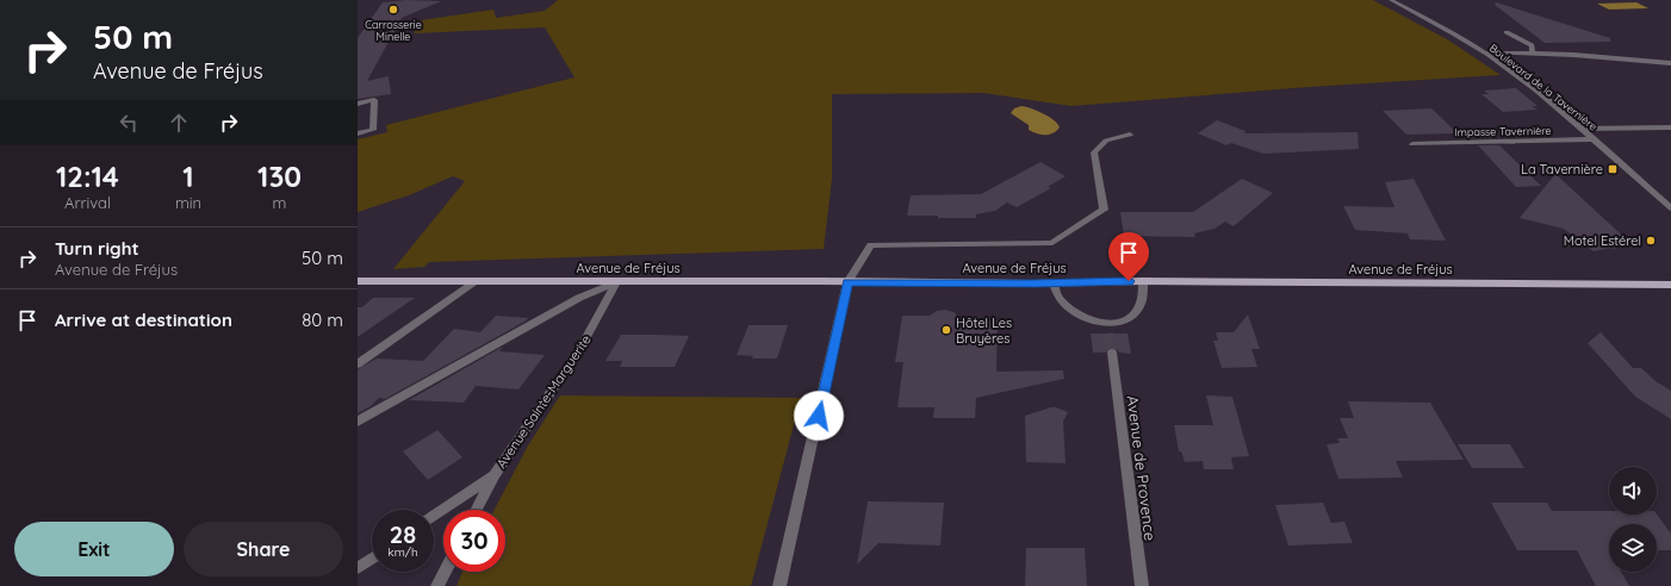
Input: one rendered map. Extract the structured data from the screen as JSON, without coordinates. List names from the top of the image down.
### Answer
{
  "streets": {
    "main road": ["Avenue de Fréjus"],
    "street": [
      "Boulevard de la Tavernière",
      "Impasse Tavernière",
      "Avenue Sainte-Marguerite",
      "Avenue de Provence"
    ]
  },
  "crossings": [
    ["Boulevard de la Tavernière", "Impasse Tavernière"],
    ["Avenue de Fréjus", "Avenue Sainte-Marguerite"]
  ],
  "places": {
    "other": ["Carrosserie Minelle", "Motel Estérel", "Hôtel Les Bruyères"],
    "transit": ["La Tavernière"]
  },
  "page": {
    "turn": ["50 m", "Avenue de Fréjus"],
    "eta": [
      "12:14",
      "Arrival",
      "1",
      "min",
      "130",
      "m"
    ],
    "list": [
      {
        "name": "Turn right",
        "note": "Avenue de Fréjus",
        "value": "50 m"
      },
      {
        "name": "Arrive at destination",
        "value": "80 m"
      }
    ],
    "speed": "28 km/h",
    "limit": "30",
    "buttons": ["Exit", "Share"]
  }
}
